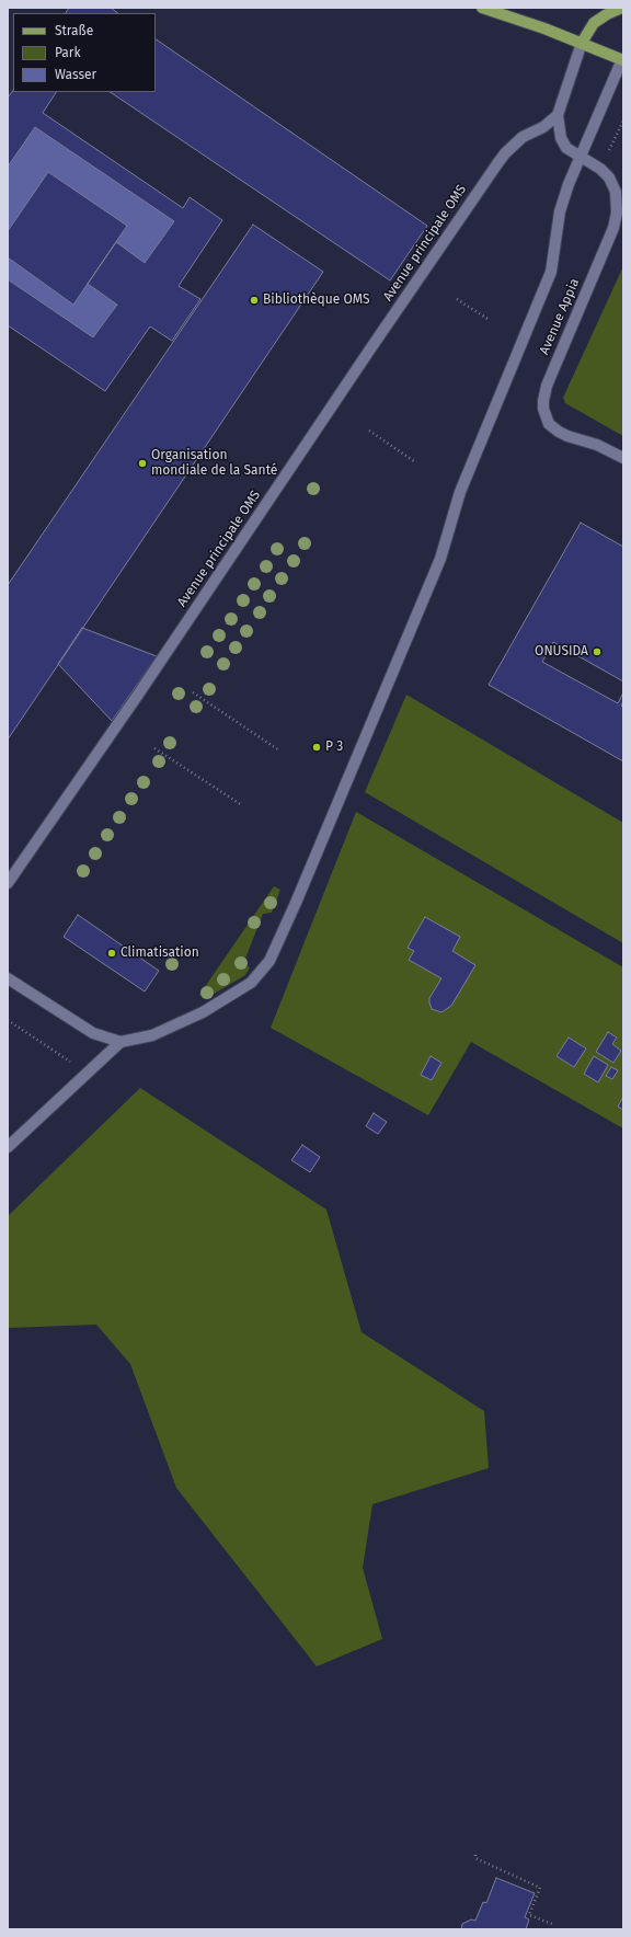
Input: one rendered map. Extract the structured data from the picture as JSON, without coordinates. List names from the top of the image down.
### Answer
{
  "streets": {
    "street": ["Avenue principale OMS", "Avenue Appia"]
  },
  "crossings": [
    ["Avenue principale OMS", "Avenue Appia"]
  ],
  "places": [
    "Bibliothèque OMS",
    "Organisation mondiale de la Santé",
    "ONUSIDA",
    "P 3",
    "Climatisation"
  ],
  "legend": ["Straße", "Park", "Wasser"]
}
